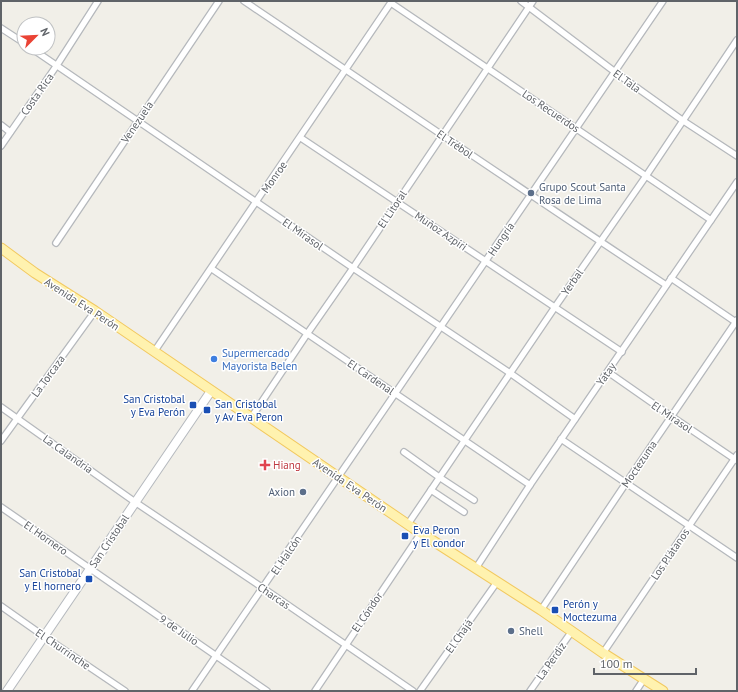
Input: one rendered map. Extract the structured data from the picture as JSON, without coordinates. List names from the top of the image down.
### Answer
{
  "streets": {
    "main road": ["Avenida Eva Perón"],
    "street": [
      "El Tala",
      "Costa Rica",
      "Los Recuerdos",
      "Venezuela",
      "El Trébol",
      "Monroe",
      "El Litoral",
      "Muñoz Azpiri",
      "El Mirasol",
      "Hungría",
      "Yerbal",
      "Yatay",
      "La Torcaza",
      "El Cardenal",
      "La Calandria",
      "Moctezuma",
      "El Hornero",
      "San Cristobal",
      "Los Plátanos",
      "El Halcón",
      "Charcas",
      "El Cóndor",
      "9 de Julio",
      "El Chajá",
      "El Churrinche",
      "La Perdiz"
    ]
  },
  "crossings": [
    ["El Tala", "El Litoral"],
    ["El Tala", "Hungría"],
    ["El Tala", "Yerbal"],
    ["Costa Rica", "El Mirasol"],
    ["Los Recuerdos", "Monroe"],
    ["Los Recuerdos", "El Litoral"],
    ["Los Recuerdos", "Hungría"],
    ["Los Recuerdos", "Yerbal"],
    ["Los Recuerdos", "Yatay"],
    ["Venezuela", "El Mirasol"],
    ["El Trébol", "Monroe"],
    ["El Trébol", "El Litoral"],
    ["El Trébol", "Hungría"],
    ["El Trébol", "Yerbal"],
    ["El Trébol", "Yatay"],
    ["Monroe", "Muñoz Azpiri"],
    ["Monroe", "El Mirasol"],
    ["Monroe", "Avenida Eva Perón"],
    ["Monroe", "El Cardenal"],
    ["El Litoral", "Muñoz Azpiri"],
    ["El Litoral", "El Mirasol"],
    ["El Litoral", "Avenida Eva Perón"],
    ["El Litoral", "El Cardenal"],
    ["Muñoz Azpiri", "Hungría"],
    ["Muñoz Azpiri", "Yerbal"],
    ["Muñoz Azpiri", "Yatay"],
    ["El Mirasol", "Hungría"],
    ["El Mirasol", "Yerbal"],
    ["El Mirasol", "Yatay"],
    ["El Mirasol", "Moctezuma"],
    ["El Mirasol", "Los Plátanos"],
    ["Hungría", "Avenida Eva Perón"],
    ["Hungría", "El Cardenal"],
    ["Hungría", "El Halcón"],
    ["Yerbal", "Avenida Eva Perón"],
    ["Yerbal", "El Cardenal"],
    ["Avenida Eva Perón", "Yatay"],
    ["Avenida Eva Perón", "La Torcaza"],
    ["Avenida Eva Perón", "Moctezuma"],
    ["Avenida Eva Perón", "San Cristobal"],
    ["Avenida Eva Perón", "Los Plátanos"],
    ["Avenida Eva Perón", "El Halcón"],
    ["Avenida Eva Perón", "El Cóndor"],
    ["Avenida Eva Perón", "El Chajá"],
    ["Avenida Eva Perón", "La Perdiz"],
    ["Yatay", "El Cardenal"],
    ["La Torcaza", "La Calandria"],
    ["La Calandria", "San Cristobal"],
    ["La Calandria", "Charcas"],
    ["El Hornero", "San Cristobal"],
    ["El Hornero", "9 de Julio"],
    ["San Cristobal", "Charcas"],
    ["San Cristobal", "9 de Julio"],
    ["San Cristobal", "El Churrinche"],
    ["El Halcón", "Charcas"],
    ["El Halcón", "9 de Julio"],
    ["Charcas", "El Cóndor"]
  ],
  "places": {
    "other": [
      "Grupo Scout Santa Rosa de Lima",
      "Supermercado Mayorista Belen",
      "Axion",
      "Shell"
    ],
    "transit": [
      "San Cristobal y Eva Perón",
      "San Cristobal y Av Eva Peron",
      "Eva Peron y El condor",
      "San Cristobal y El hornero",
      "Perón y Moctezuma"
    ],
    "health": ["Hiang"]
  },
  "scale_bar": "100 m",
  "north": "top right"
}
